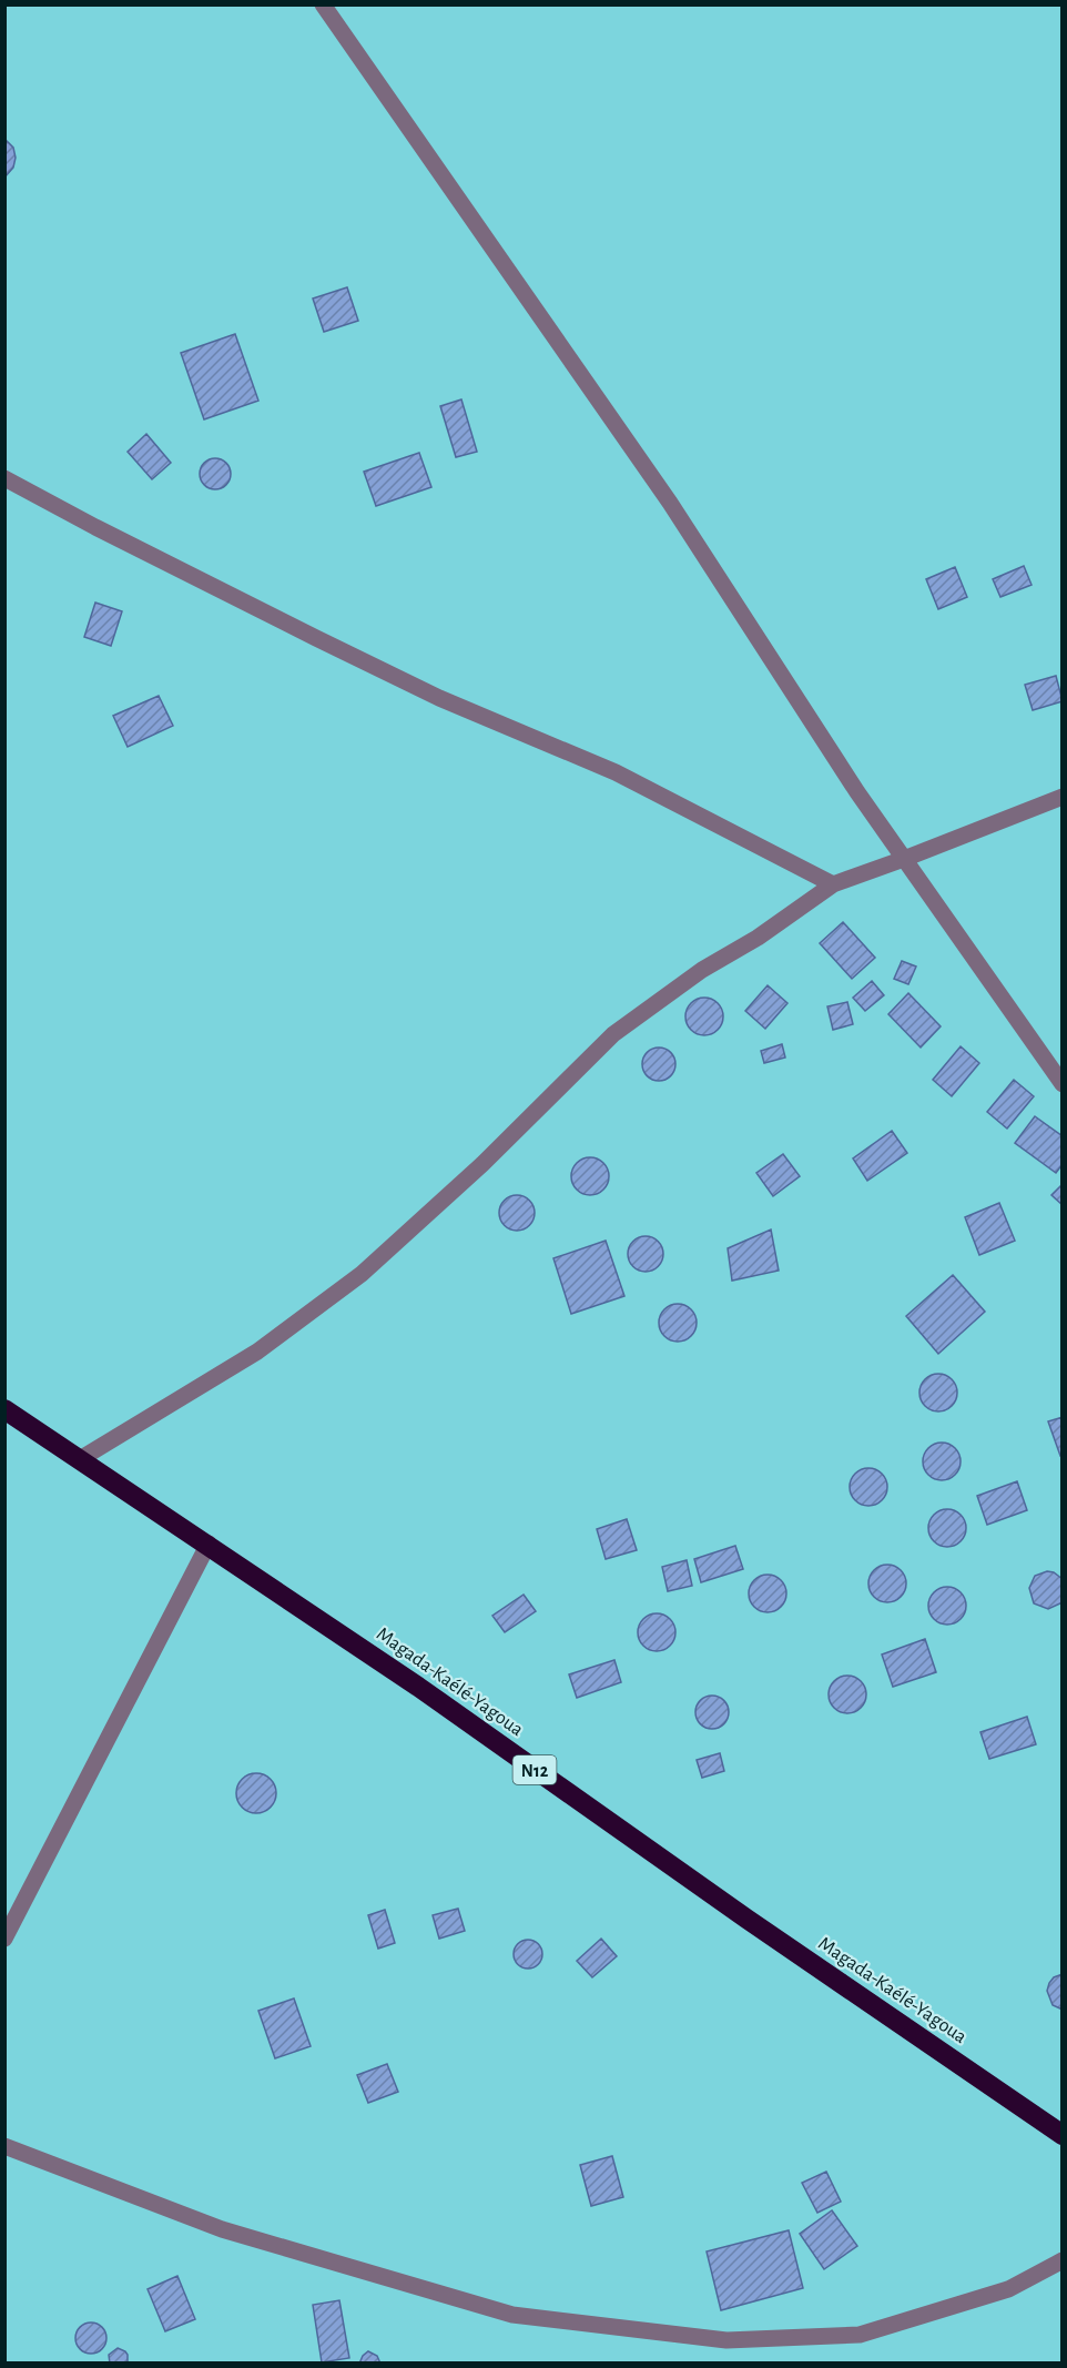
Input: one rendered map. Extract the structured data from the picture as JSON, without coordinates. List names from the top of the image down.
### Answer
{
  "streets": {
    "highway": ["Magada-Kaélé-Yagoua", "N12"]
  }
}
